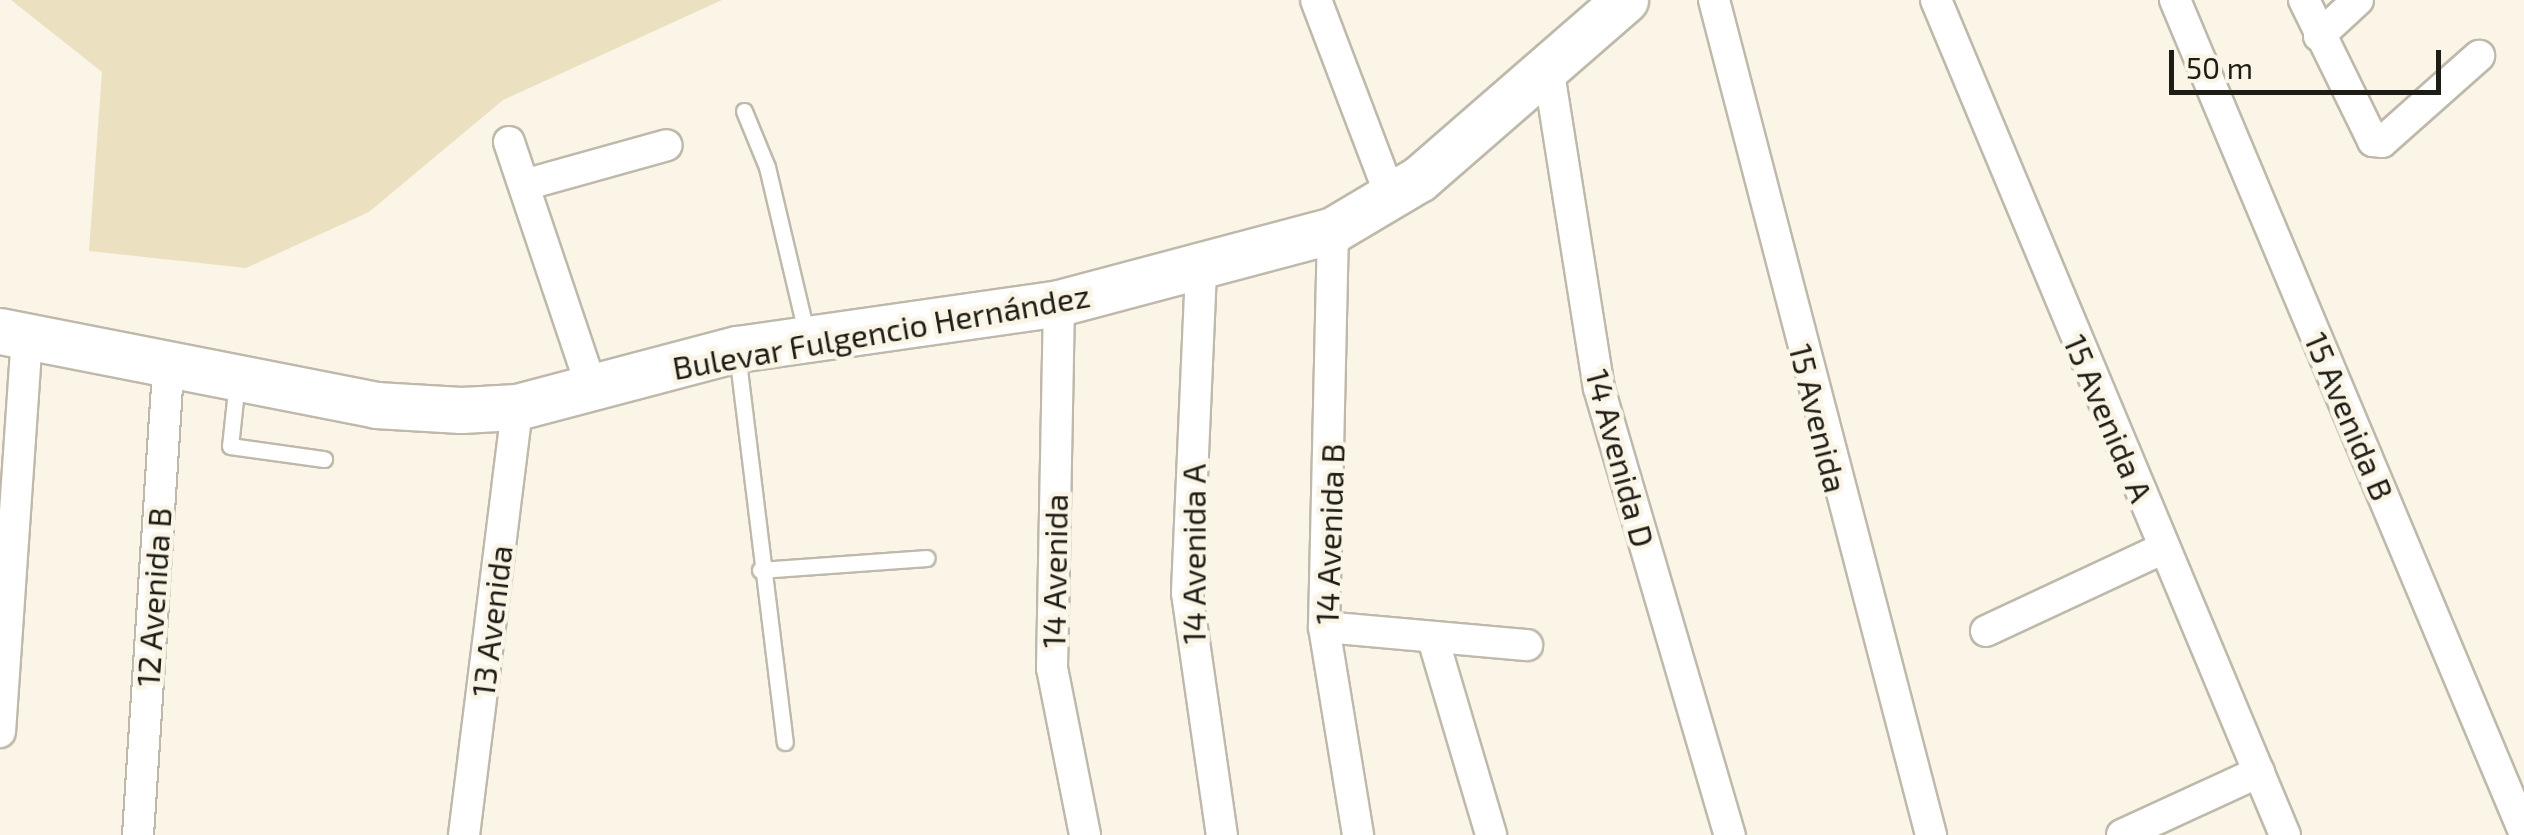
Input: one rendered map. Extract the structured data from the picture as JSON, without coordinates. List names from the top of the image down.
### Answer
{
  "streets": {
    "street": [
      "Bulevar Fulgencio Hernández",
      "15 Avenida B",
      "15 Avenida",
      "15 Avenida A",
      "14 Avenida D",
      "14 Avenida B",
      "14 Avenida A",
      "14 Avenida",
      "12 Avenida B",
      "13 Avenida"
    ]
  },
  "crossings": [
    ["Bulevar Fulgencio Hernández", "14 Avenida D"],
    ["Bulevar Fulgencio Hernández", "14 Avenida B"],
    ["Bulevar Fulgencio Hernández", "14 Avenida A"],
    ["Bulevar Fulgencio Hernández", "14 Avenida"],
    ["Bulevar Fulgencio Hernández", "12 Avenida B"],
    ["Bulevar Fulgencio Hernández", "13 Avenida"]
  ],
  "scale_bar": "50 m"
}
